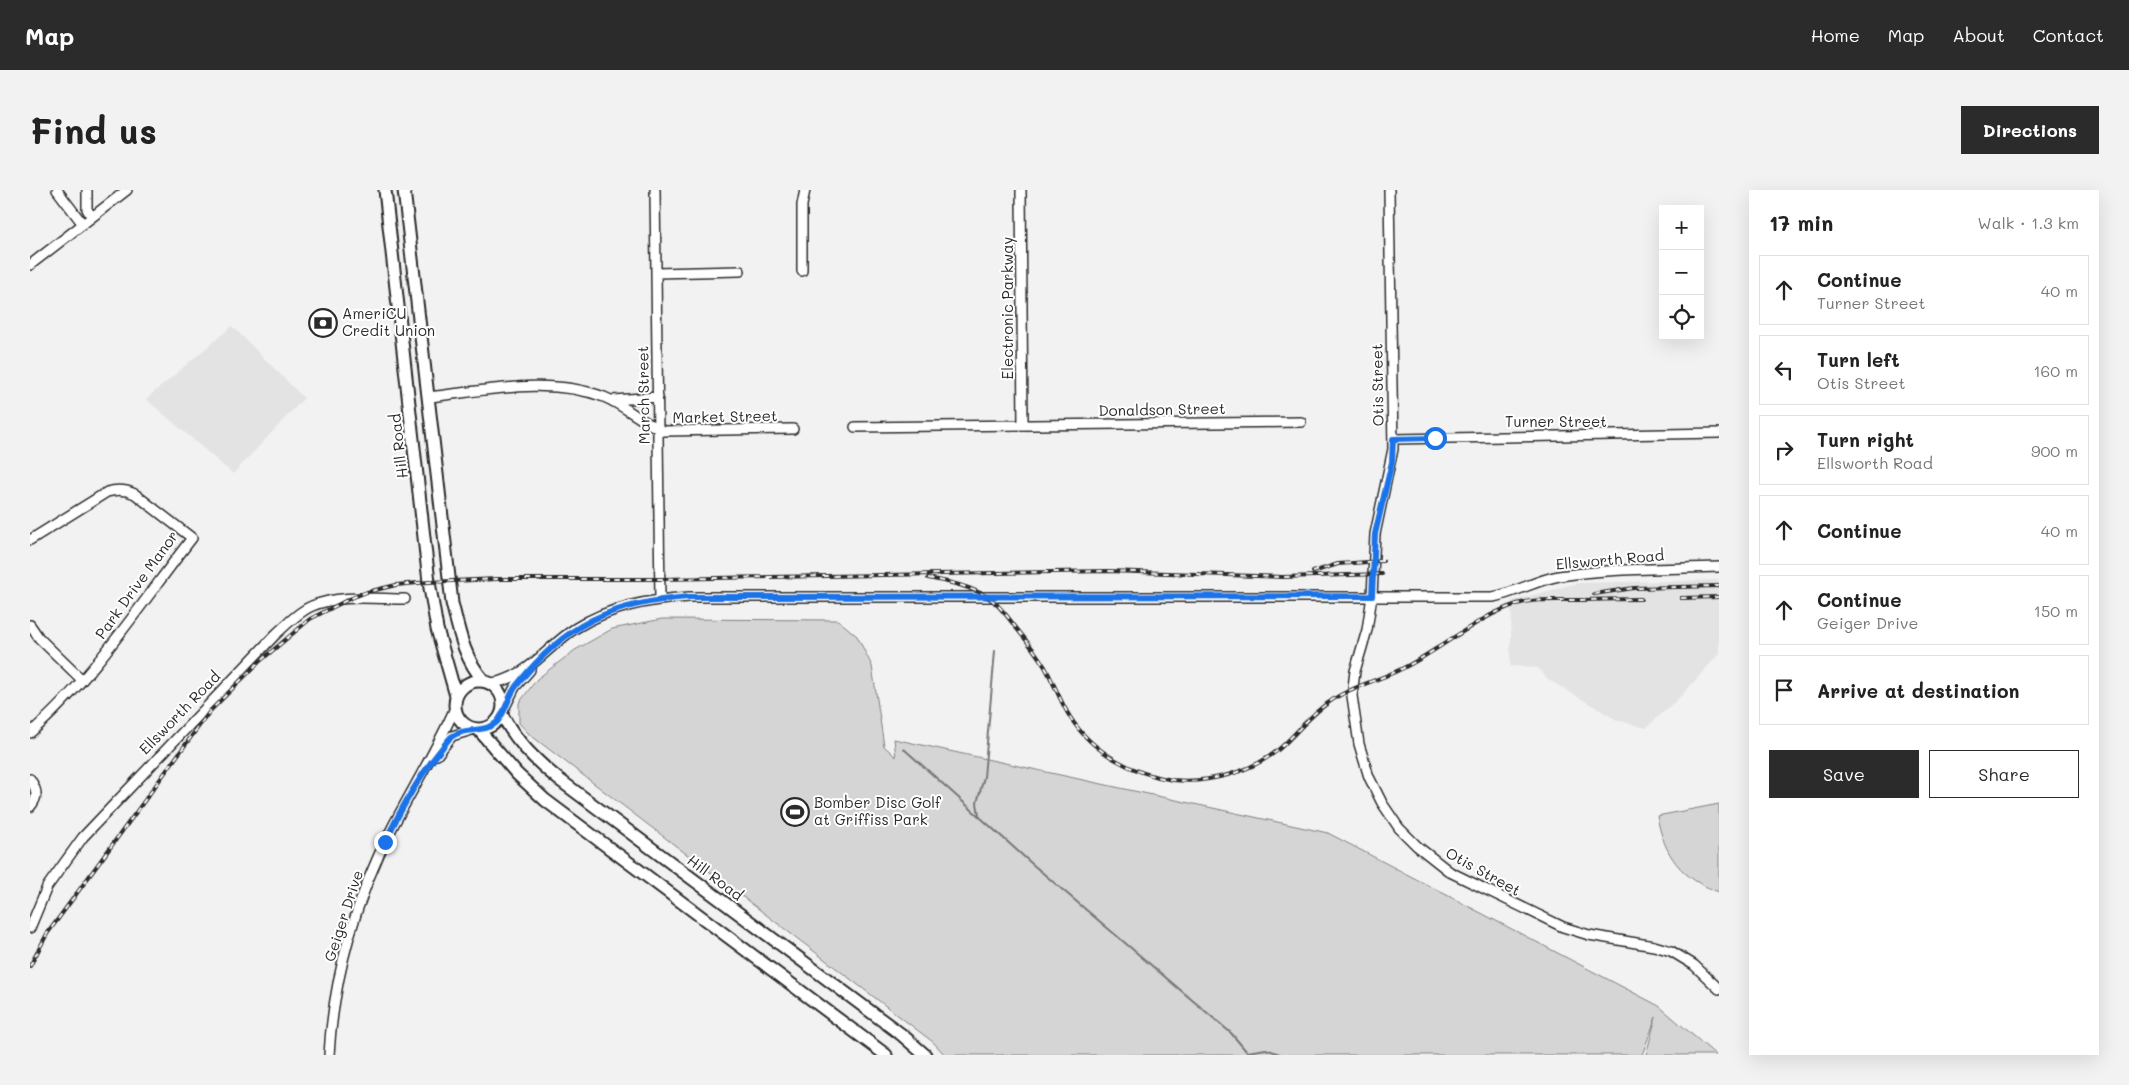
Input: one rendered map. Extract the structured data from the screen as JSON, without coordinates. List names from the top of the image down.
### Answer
{
  "streets": {
    "main road": ["Hill Road"],
    "street": [
      "Electronic Parkway",
      "Otis Street",
      "March Street",
      "Donaldson Street",
      "Market Street",
      "Turner Street",
      "Ellsworth Road",
      "Park Drive Manor",
      "Geiger Drive"
    ]
  },
  "crossings": [
    ["Electronic Parkway", "Donaldson Street"],
    ["Otis Street", "Turner Street"],
    ["Otis Street", "Ellsworth Road"],
    ["March Street", "Market Street"],
    ["March Street", "Ellsworth Road"],
    ["Hill Road", "Ellsworth Road"],
    ["Hill Road", "Geiger Drive"],
    ["Ellsworth Road", "Geiger Drive"]
  ],
  "places": {
    "bank": ["AmeriCU Credit Union"],
    "sports": ["Bomber Disc Golf at Griffiss Park"]
  },
  "page": {
    "header": "Map",
    "nav": [
      "Home",
      "Map",
      "About",
      "Contact"
    ],
    "buttons": [
      "Directions",
      ["Save", "Share"]
    ],
    "title": "Find us",
    "heading": ["17 min", "Walk · 1.3 km"],
    "map_buttons": ["+", "−"],
    "list": [
      ["Continue", "Turner Street", "40 m"],
      ["Turn left", "Otis Street", "160 m"],
      ["Turn right", "Ellsworth Road", "900 m"],
      ["Continue", "40 m"],
      ["Continue", "Geiger Drive", "150 m"],
      "Arrive at destination"
    ]
  }
}
